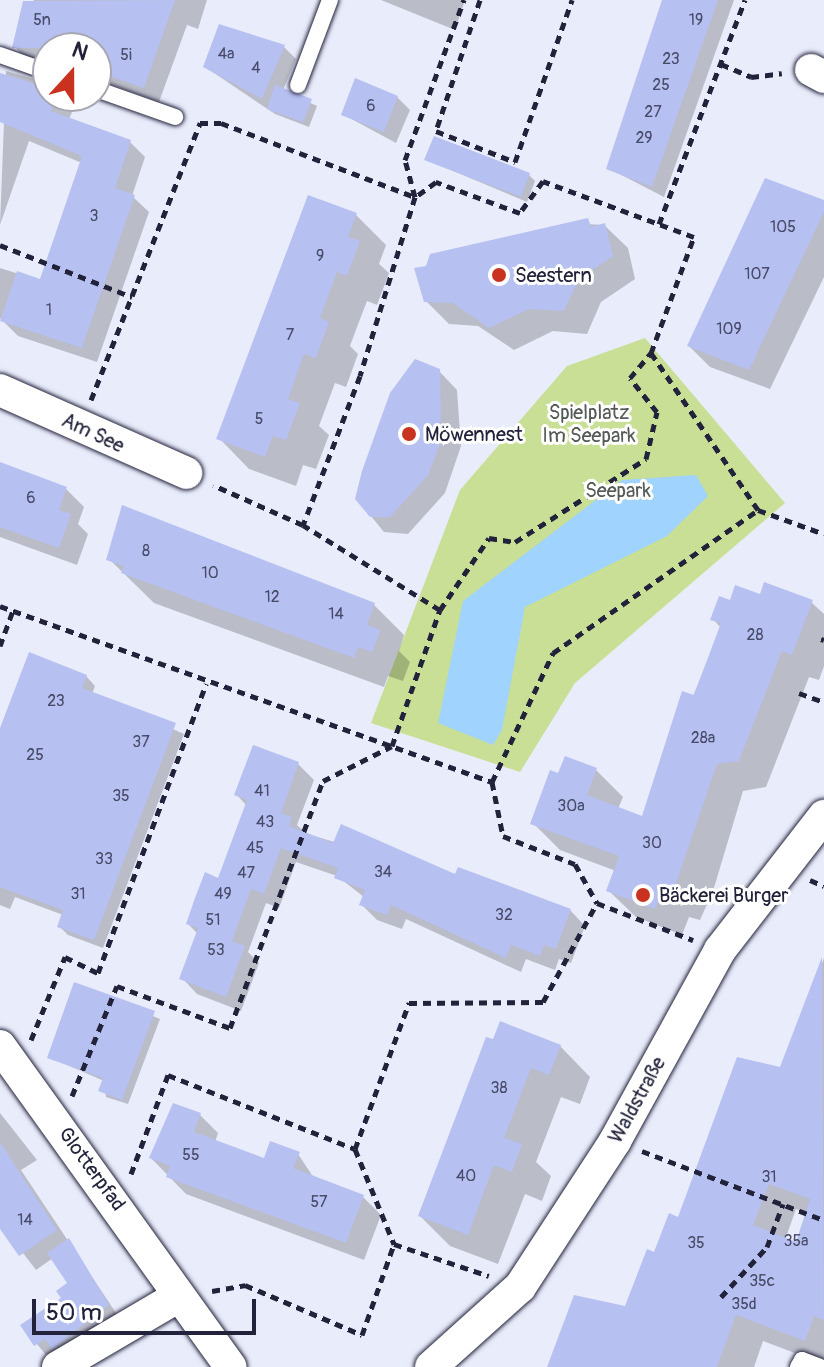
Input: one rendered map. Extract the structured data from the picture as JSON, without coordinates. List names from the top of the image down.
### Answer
{
  "streets": {
    "street": ["Am See", "Waldstraße", "Glotterpfad"]
  },
  "parks": ["Spielplatz Im Seepark", "Seepark"],
  "places": ["Seestern", "Möwennest", "Bäckerei Burger"],
  "house_numbers": [
    "5n",
    "19",
    "4a",
    "5i",
    "23",
    "4",
    "25",
    "6",
    "27",
    "29",
    "3",
    "105",
    "9",
    "107",
    "1",
    "109",
    "7",
    "5",
    "6",
    "8",
    "10",
    "12",
    "14",
    "28",
    "23",
    "28a",
    "37",
    "25",
    "41",
    "35",
    "30a",
    "43",
    "30",
    "45",
    "33",
    "34",
    "47",
    "31",
    "49",
    "32",
    "51",
    "53",
    "38",
    "55",
    "40",
    "31",
    "57",
    "14",
    "35a",
    "35",
    "35c",
    "35d"
  ],
  "scale_bar": "50 m",
  "north": "top"
}
